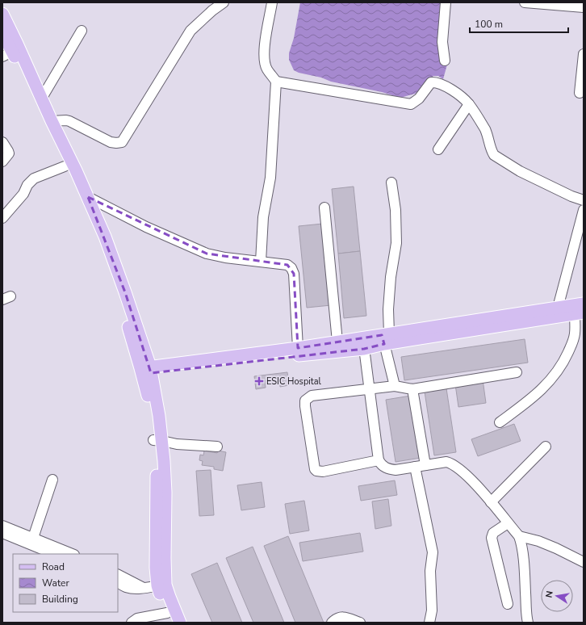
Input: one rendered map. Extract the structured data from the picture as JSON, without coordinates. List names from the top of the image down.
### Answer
{
  "places": {
    "health": ["ESIC Hospital"]
  },
  "legend": ["Road", "Water", "Building"],
  "scale_bar": "100 m",
  "north": "left"
}
